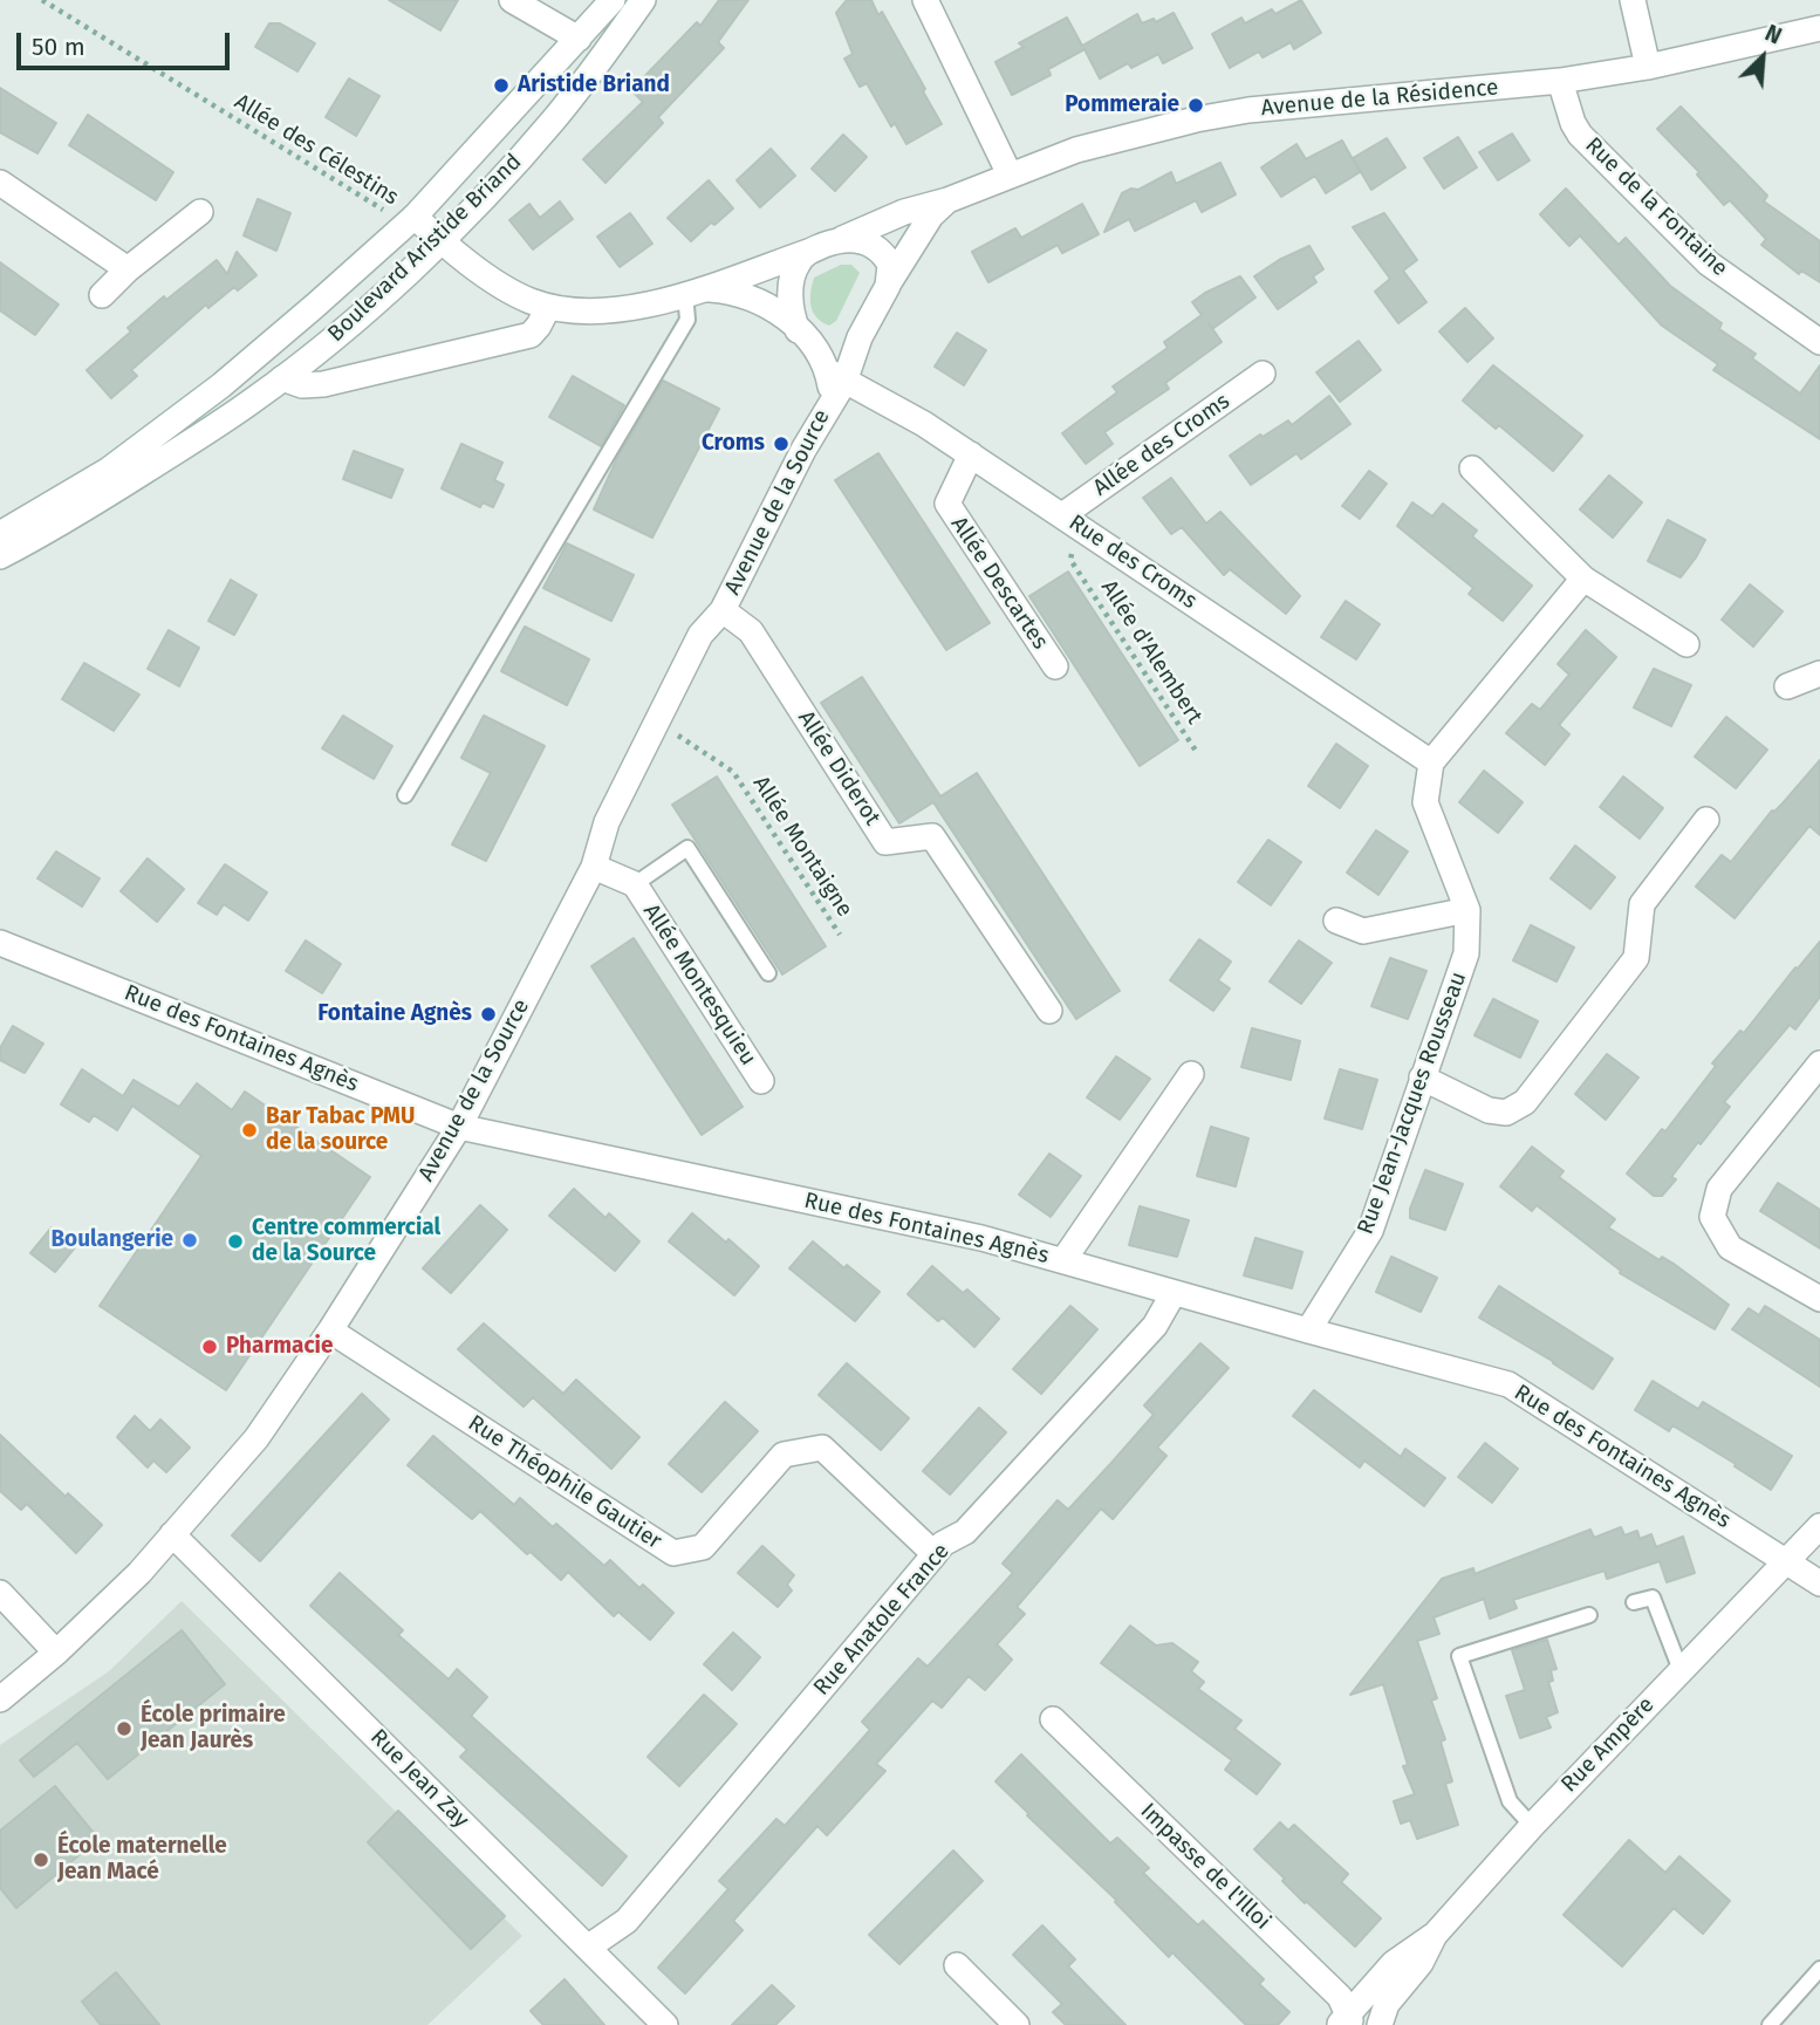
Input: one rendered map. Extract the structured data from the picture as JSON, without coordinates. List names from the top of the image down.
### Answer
{
  "streets": {
    "street": [
      "Avenue de la Résidence",
      "Rue de la Fontaine",
      "Boulevard Aristide Briand",
      "Allée des Croms",
      "Avenue de la Source",
      "Rue des Croms",
      "Allée Descartes",
      "Allée Diderot",
      "Allée Montesquieu",
      "Rue des Fontaines Agnès",
      "Rue Jean-Jacques Rousseau",
      "Rue Théophile Gautier",
      "Rue Anatole France",
      "Rue Ampère",
      "Rue Jean Zay",
      "Impasse de l'Illoi"
    ],
    "path": ["Allée des Célestins", "Allée d'Alembert", "Allée Montaigne"]
  },
  "crossings": [
    ["Avenue de la Résidence", "Rue de la Fontaine"],
    ["Avenue de la Résidence", "Avenue de la Source"],
    ["Allée des Célestins", "Boulevard Aristide Briand"],
    ["Allée des Croms", "Rue des Croms"],
    ["Allée des Croms", "Allée d'Alembert"],
    ["Avenue de la Source", "Rue des Croms"],
    ["Avenue de la Source", "Allée Diderot"],
    ["Avenue de la Source", "Allée Montaigne"],
    ["Avenue de la Source", "Allée Montesquieu"],
    ["Avenue de la Source", "Rue des Fontaines Agnès"],
    ["Avenue de la Source", "Rue Théophile Gautier"],
    ["Avenue de la Source", "Rue Jean Zay"],
    ["Rue des Croms", "Allée Descartes"],
    ["Rue des Croms", "Allée d'Alembert"],
    ["Rue des Croms", "Rue Jean-Jacques Rousseau"],
    ["Rue des Fontaines Agnès", "Rue Jean-Jacques Rousseau"],
    ["Rue des Fontaines Agnès", "Rue Anatole France"],
    ["Rue des Fontaines Agnès", "Rue Ampère"],
    ["Rue Théophile Gautier", "Rue Anatole France"],
    ["Rue Anatole France", "Rue Jean Zay"],
    ["Rue Ampère", "Impasse de l'Illoi"]
  ],
  "places": [
    "Aristide Briand",
    "Pommeraie",
    "Croms",
    "Fontaine Agnès",
    "Bar Tabac PMU de la source",
    "Boulangerie",
    "Centre commercial de la Source",
    "Pharmacie",
    "École primaire Jean Jaurès",
    "École maternelle Jean Macé"
  ],
  "scale_bar": "50 m",
  "north": "top right"
}
